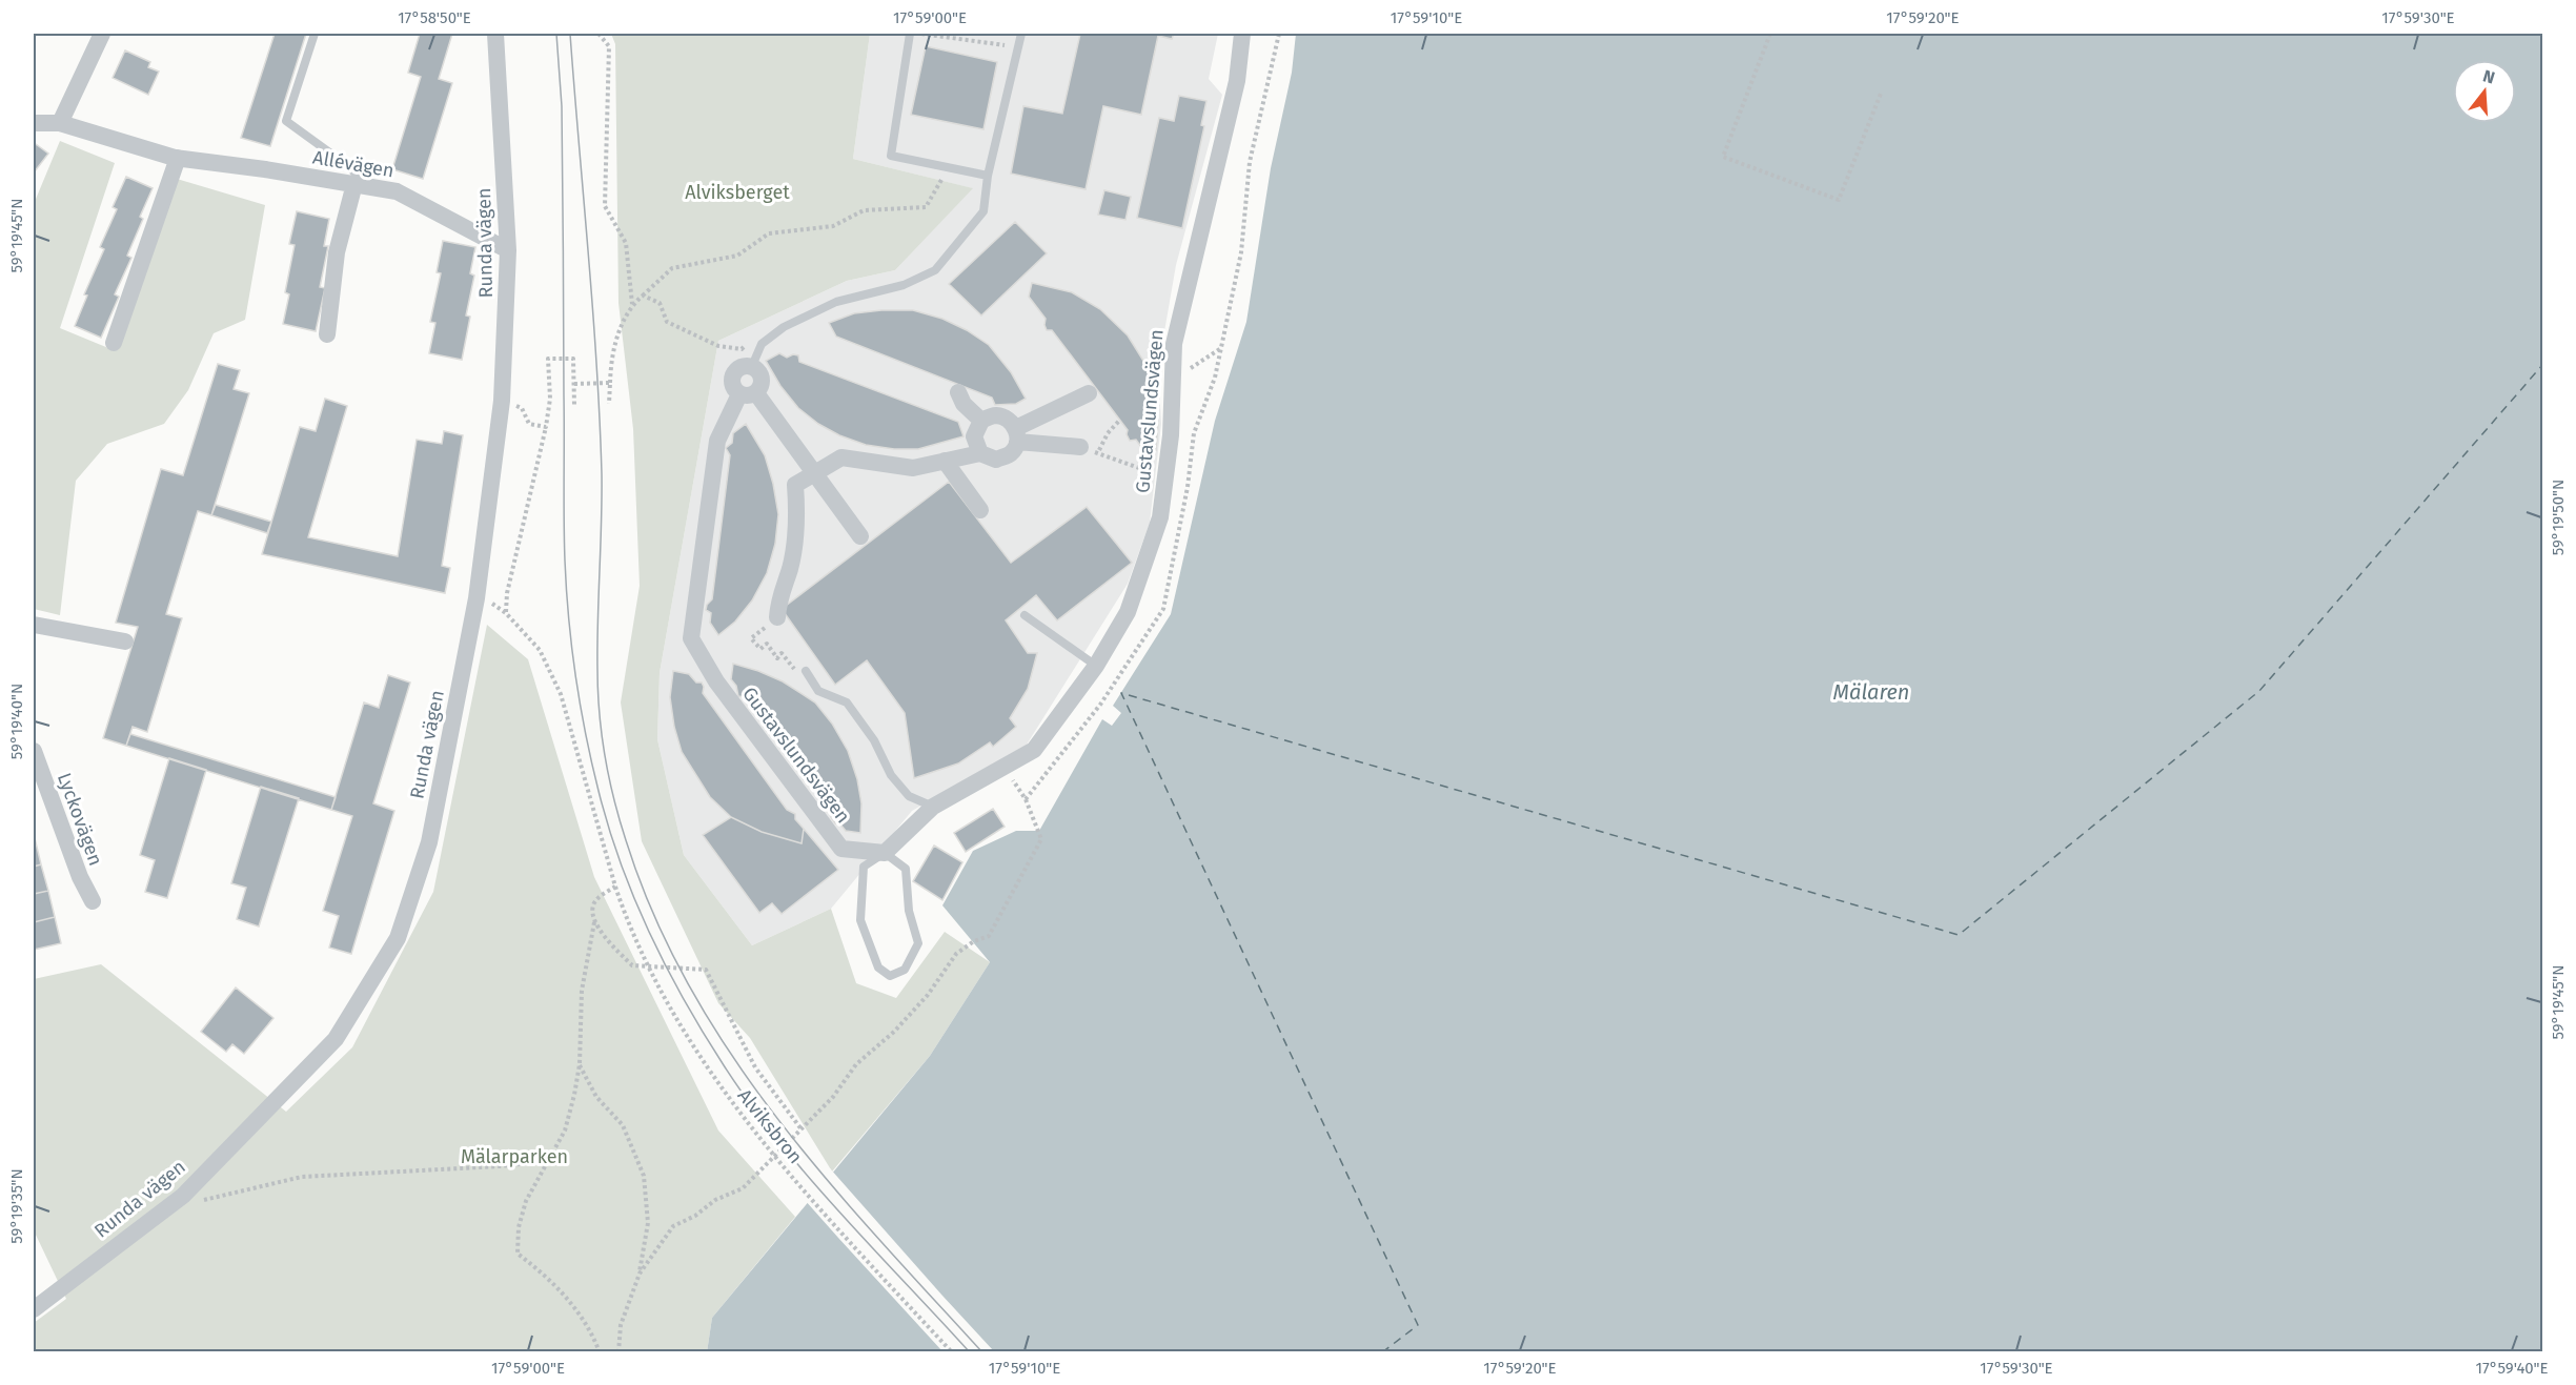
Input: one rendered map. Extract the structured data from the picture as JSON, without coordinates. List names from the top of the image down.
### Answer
{
  "streets": {
    "street": [
      "Allévägen",
      "Runda vägen",
      "Gustavslundsvägen",
      "Lyckovägen"
    ],
    "path": ["Alviksbron"]
  },
  "crossings": [
    ["Allévägen", "Runda vägen"]
  ],
  "water": ["Mälaren"],
  "parks": ["Alviksberget", "Mälarparken"],
  "north": "top",
  "coordinates": [
    "17°58'50\"E",
    "17°59'00\"E",
    "17°59'10\"E",
    "17°59'20\"E",
    "17°59'30\"E",
    "59°19'45\"N",
    "59°19'50\"N",
    "59°19'40\"N",
    "59°19'35\"N",
    "17°59'40\"E"
  ]
}
